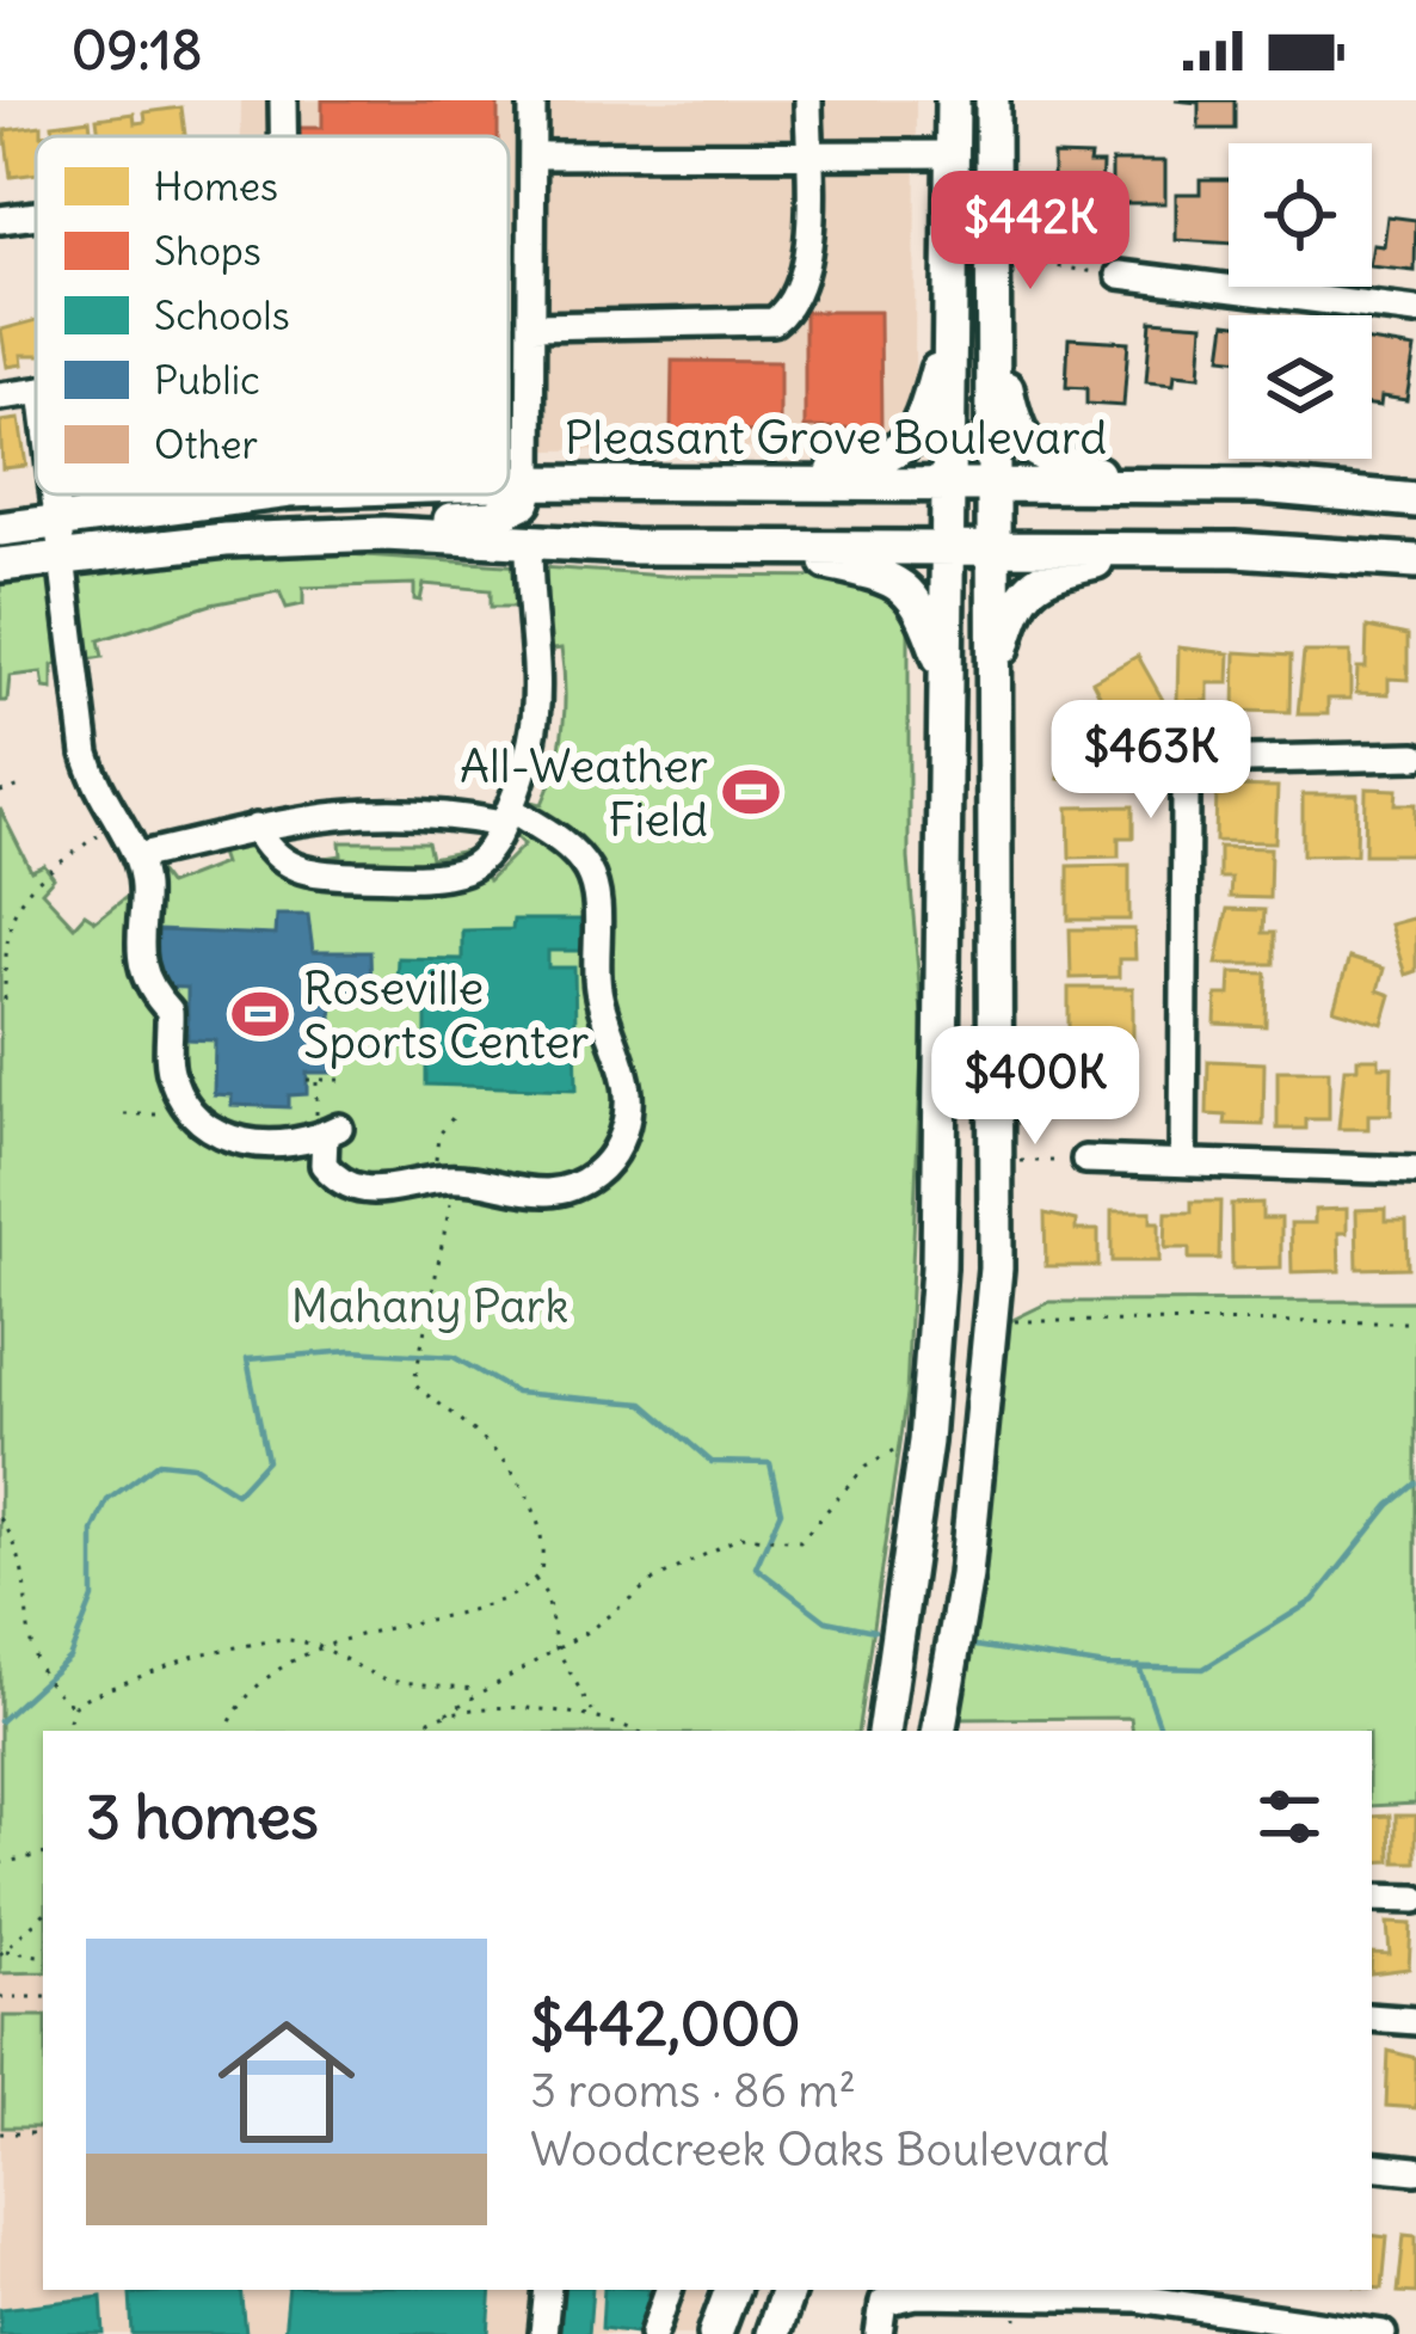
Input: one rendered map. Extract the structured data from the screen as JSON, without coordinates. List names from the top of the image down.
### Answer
{
  "streets": {
    "main road": ["Pleasant Grove Boulevard"]
  },
  "parks": ["Mahany Park"],
  "places": {
    "sports": ["All-Weather Field", "Roseville Sports Center"]
  },
  "legend": [
    "Homes",
    "Shops",
    "Schools",
    "Public",
    "Other"
  ],
  "page": {
    "status": "09:18",
    "price": ["$442K", "$463K", "$400K"],
    "heading": "3 homes",
    "list": [
      {
        "name": "$442,000",
        "note": "3 rooms · 86 m² · Woodcreek Oaks Boulevard"
      }
    ]
  }
}
